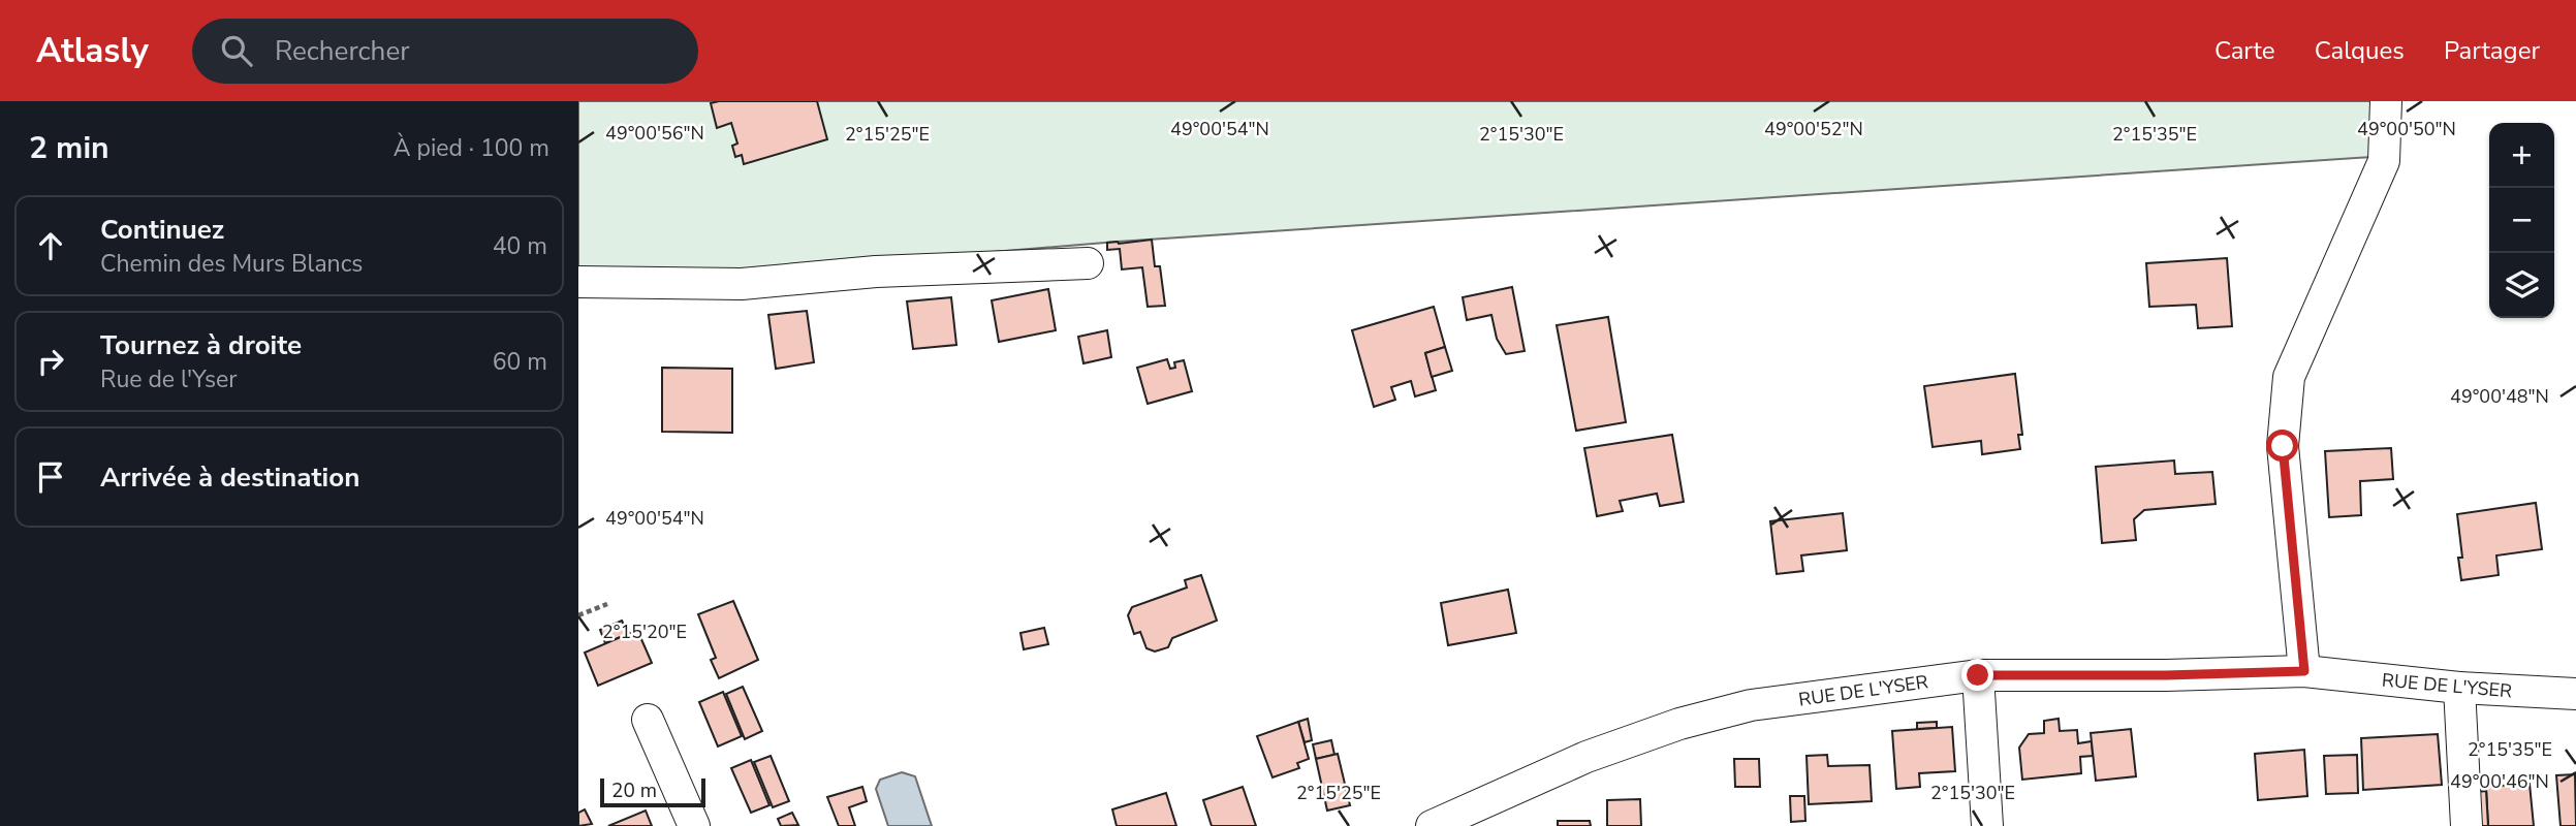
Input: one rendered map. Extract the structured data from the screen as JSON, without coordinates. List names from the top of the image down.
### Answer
{
  "streets": {
    "street": ["RUE DE L'YSER"]
  },
  "scale_bar": "20 m",
  "page": {
    "header": "Atlasly",
    "search": "Rechercher",
    "nav": ["Carte", "Calques", "Partager"],
    "heading": ["2 min", "À pied · 100 m"],
    "map_buttons": ["+", "−"],
    "list": [
      ["Continuez", "Chemin des Murs Blancs", "40 m"],
      ["Tournez à droite", "Rue de l'Yser", "60 m"],
      "Arrivée à destination"
    ],
    "scale": "20 m"
  },
  "coordinates": [
    "49°00'54\"N",
    "49°00'52\"N",
    "49°00'50\"N",
    "49°00'56\"N",
    "2°15'25\"E",
    "2°15'30\"E",
    "2°15'35\"E",
    "49°00'48\"N",
    "2°15'20\"E",
    "49°00'46\"N"
  ]
}
